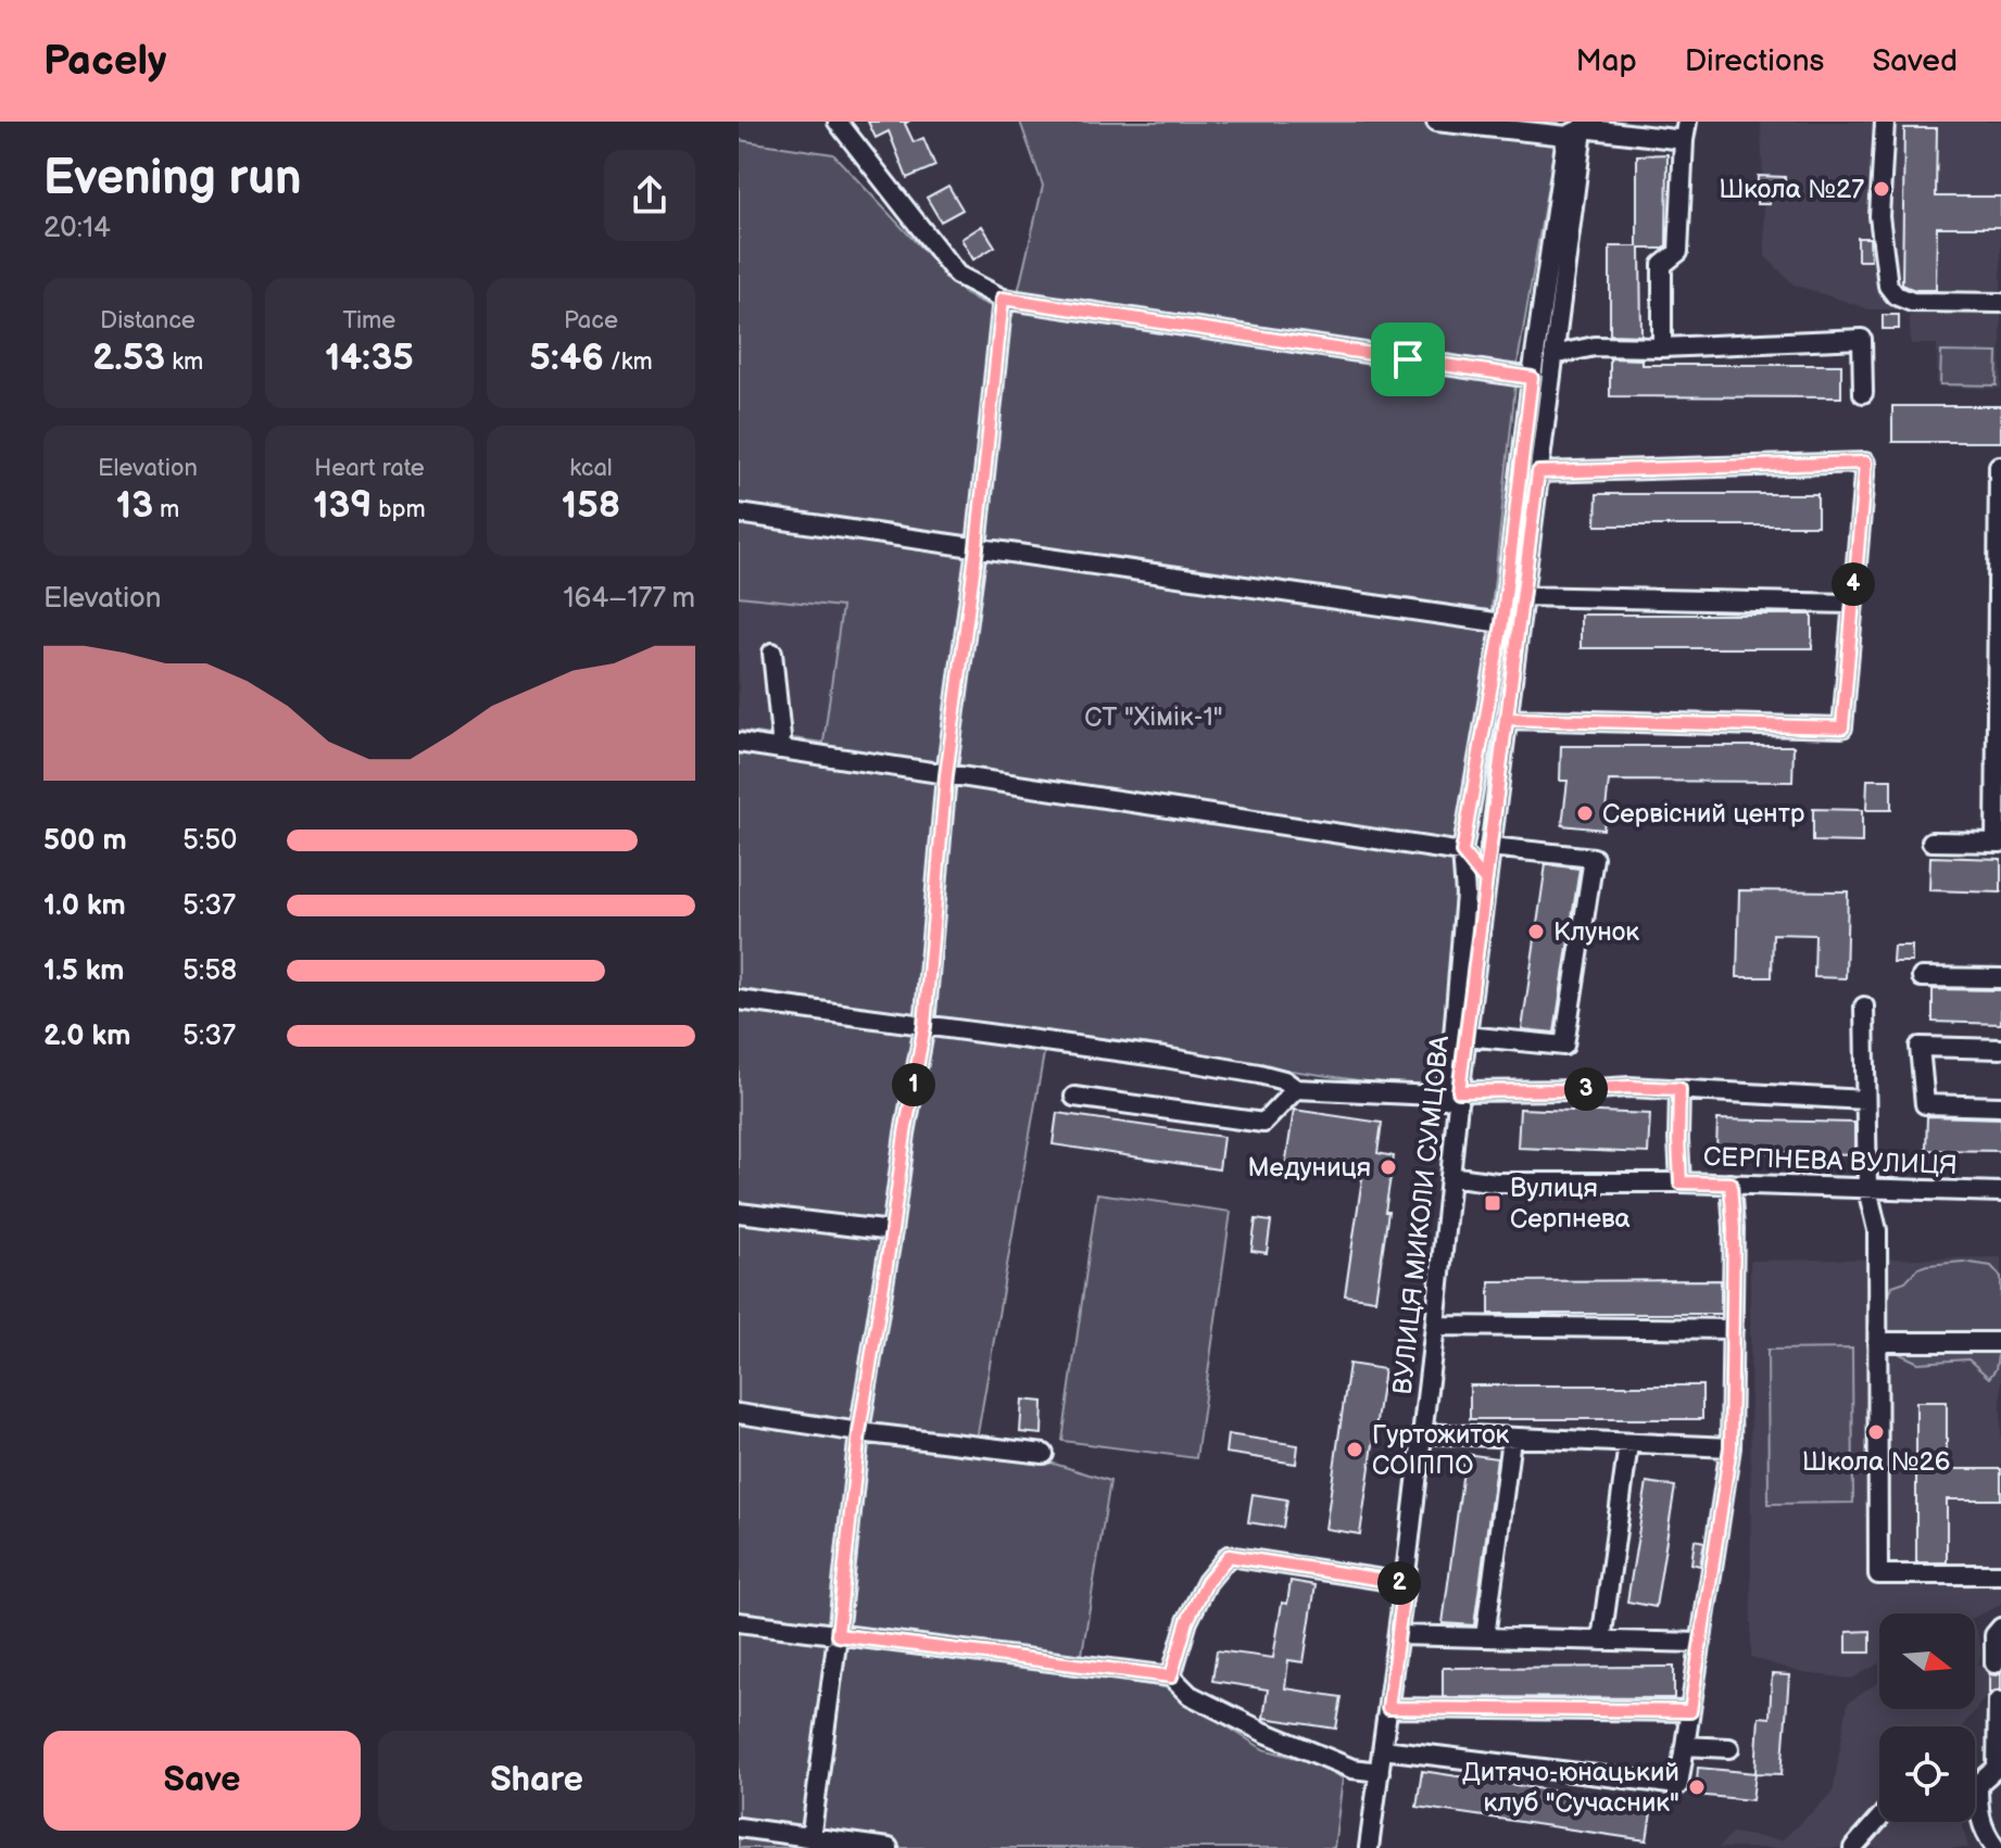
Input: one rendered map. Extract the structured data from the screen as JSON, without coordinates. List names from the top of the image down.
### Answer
{
  "streets": {
    "street": ["СЕРПНЕВА ВУЛИЦЯ", "ВУЛИЦЯ МИКОЛИ СУМЦОВА"]
  },
  "crossings": [
    ["СЕРПНЕВА ВУЛИЦЯ", "ВУЛИЦЯ МИКОЛИ СУМЦОВА"]
  ],
  "parks": ["СТ \"Хімік-1\""],
  "places": {
    "other": [
      "Школа №27",
      "Сервісний центр",
      "Клунок",
      "Медуниця",
      "Школа №26",
      "Гуртожиток СОІППО",
      "Дитячо-юнацький клуб \"Сучасник\""
    ],
    "transit": ["Вулиця Серпнева"]
  },
  "north": "right",
  "page": {
    "header": "Pacely",
    "nav": ["Map", "Directions", "Saved"],
    "heading": ["Evening run", "20:14"],
    "stats": [
      ["Distance", "2.53 km"],
      ["Time", "14:35"],
      ["Pace", "5:46 /km"],
      ["Elevation", "13 m"],
      ["Heart rate", "139 bpm"],
      ["kcal", "158"]
    ],
    "pins": [
      "4",
      "1",
      "3",
      "2"
    ],
    "chart": ["Elevation", "164–177 m"],
    "list": [
      {
        "name": "500 m",
        "note": "5:50"
      },
      {
        "name": "1.0 km",
        "note": "5:37"
      },
      {
        "name": "1.5 km",
        "note": "5:58"
      },
      {
        "name": "2.0 km",
        "note": "5:37"
      }
    ],
    "buttons": ["Save", "Share"]
  }
}
